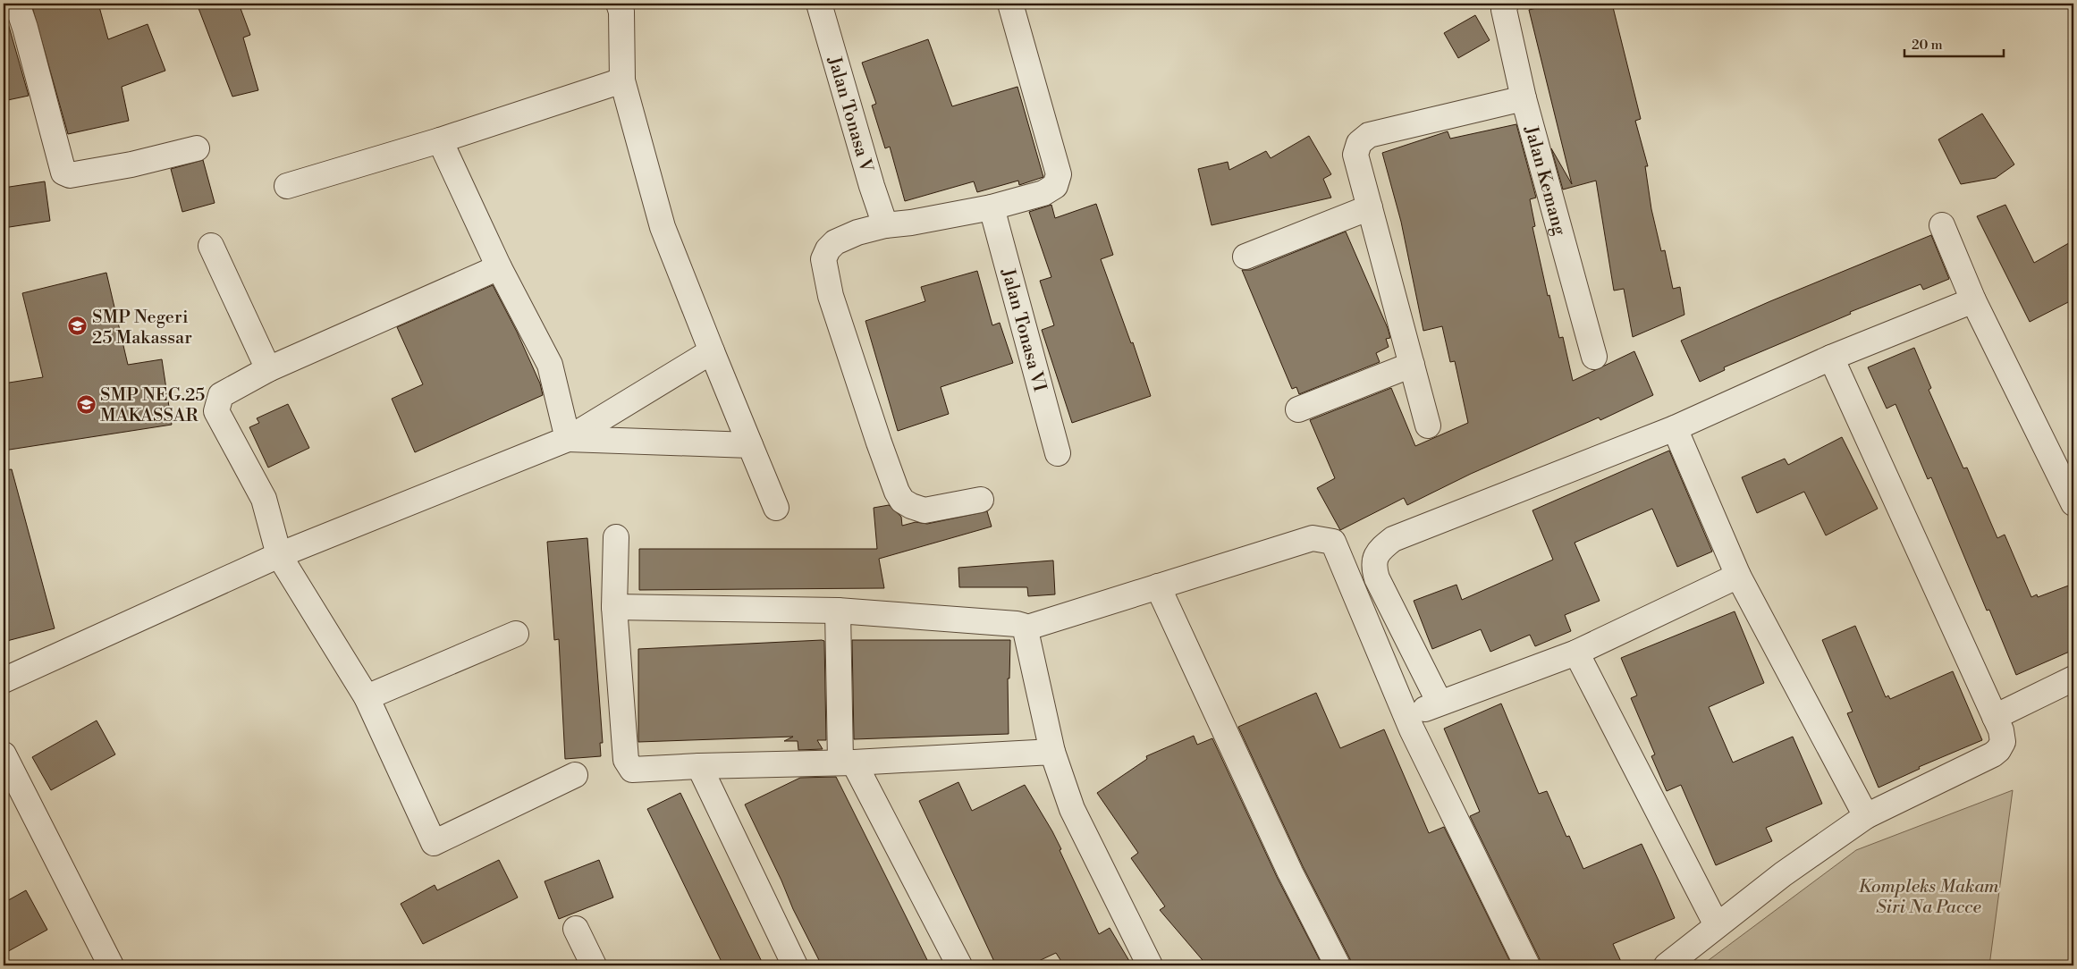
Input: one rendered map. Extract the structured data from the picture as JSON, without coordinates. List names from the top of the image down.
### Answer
{
  "streets": {
    "street": ["Jalan Tonasa V", "Jalan Kemang", "Jalan Tonasa VI"]
  },
  "parks": ["Kompleks Makam Siri Na Pacce"],
  "places": {
    "school or university": ["SMP Negeri 25 Makassar", "SMP NEG.25 MAKASSAR"]
  },
  "scale_bar": "20 m"
}
